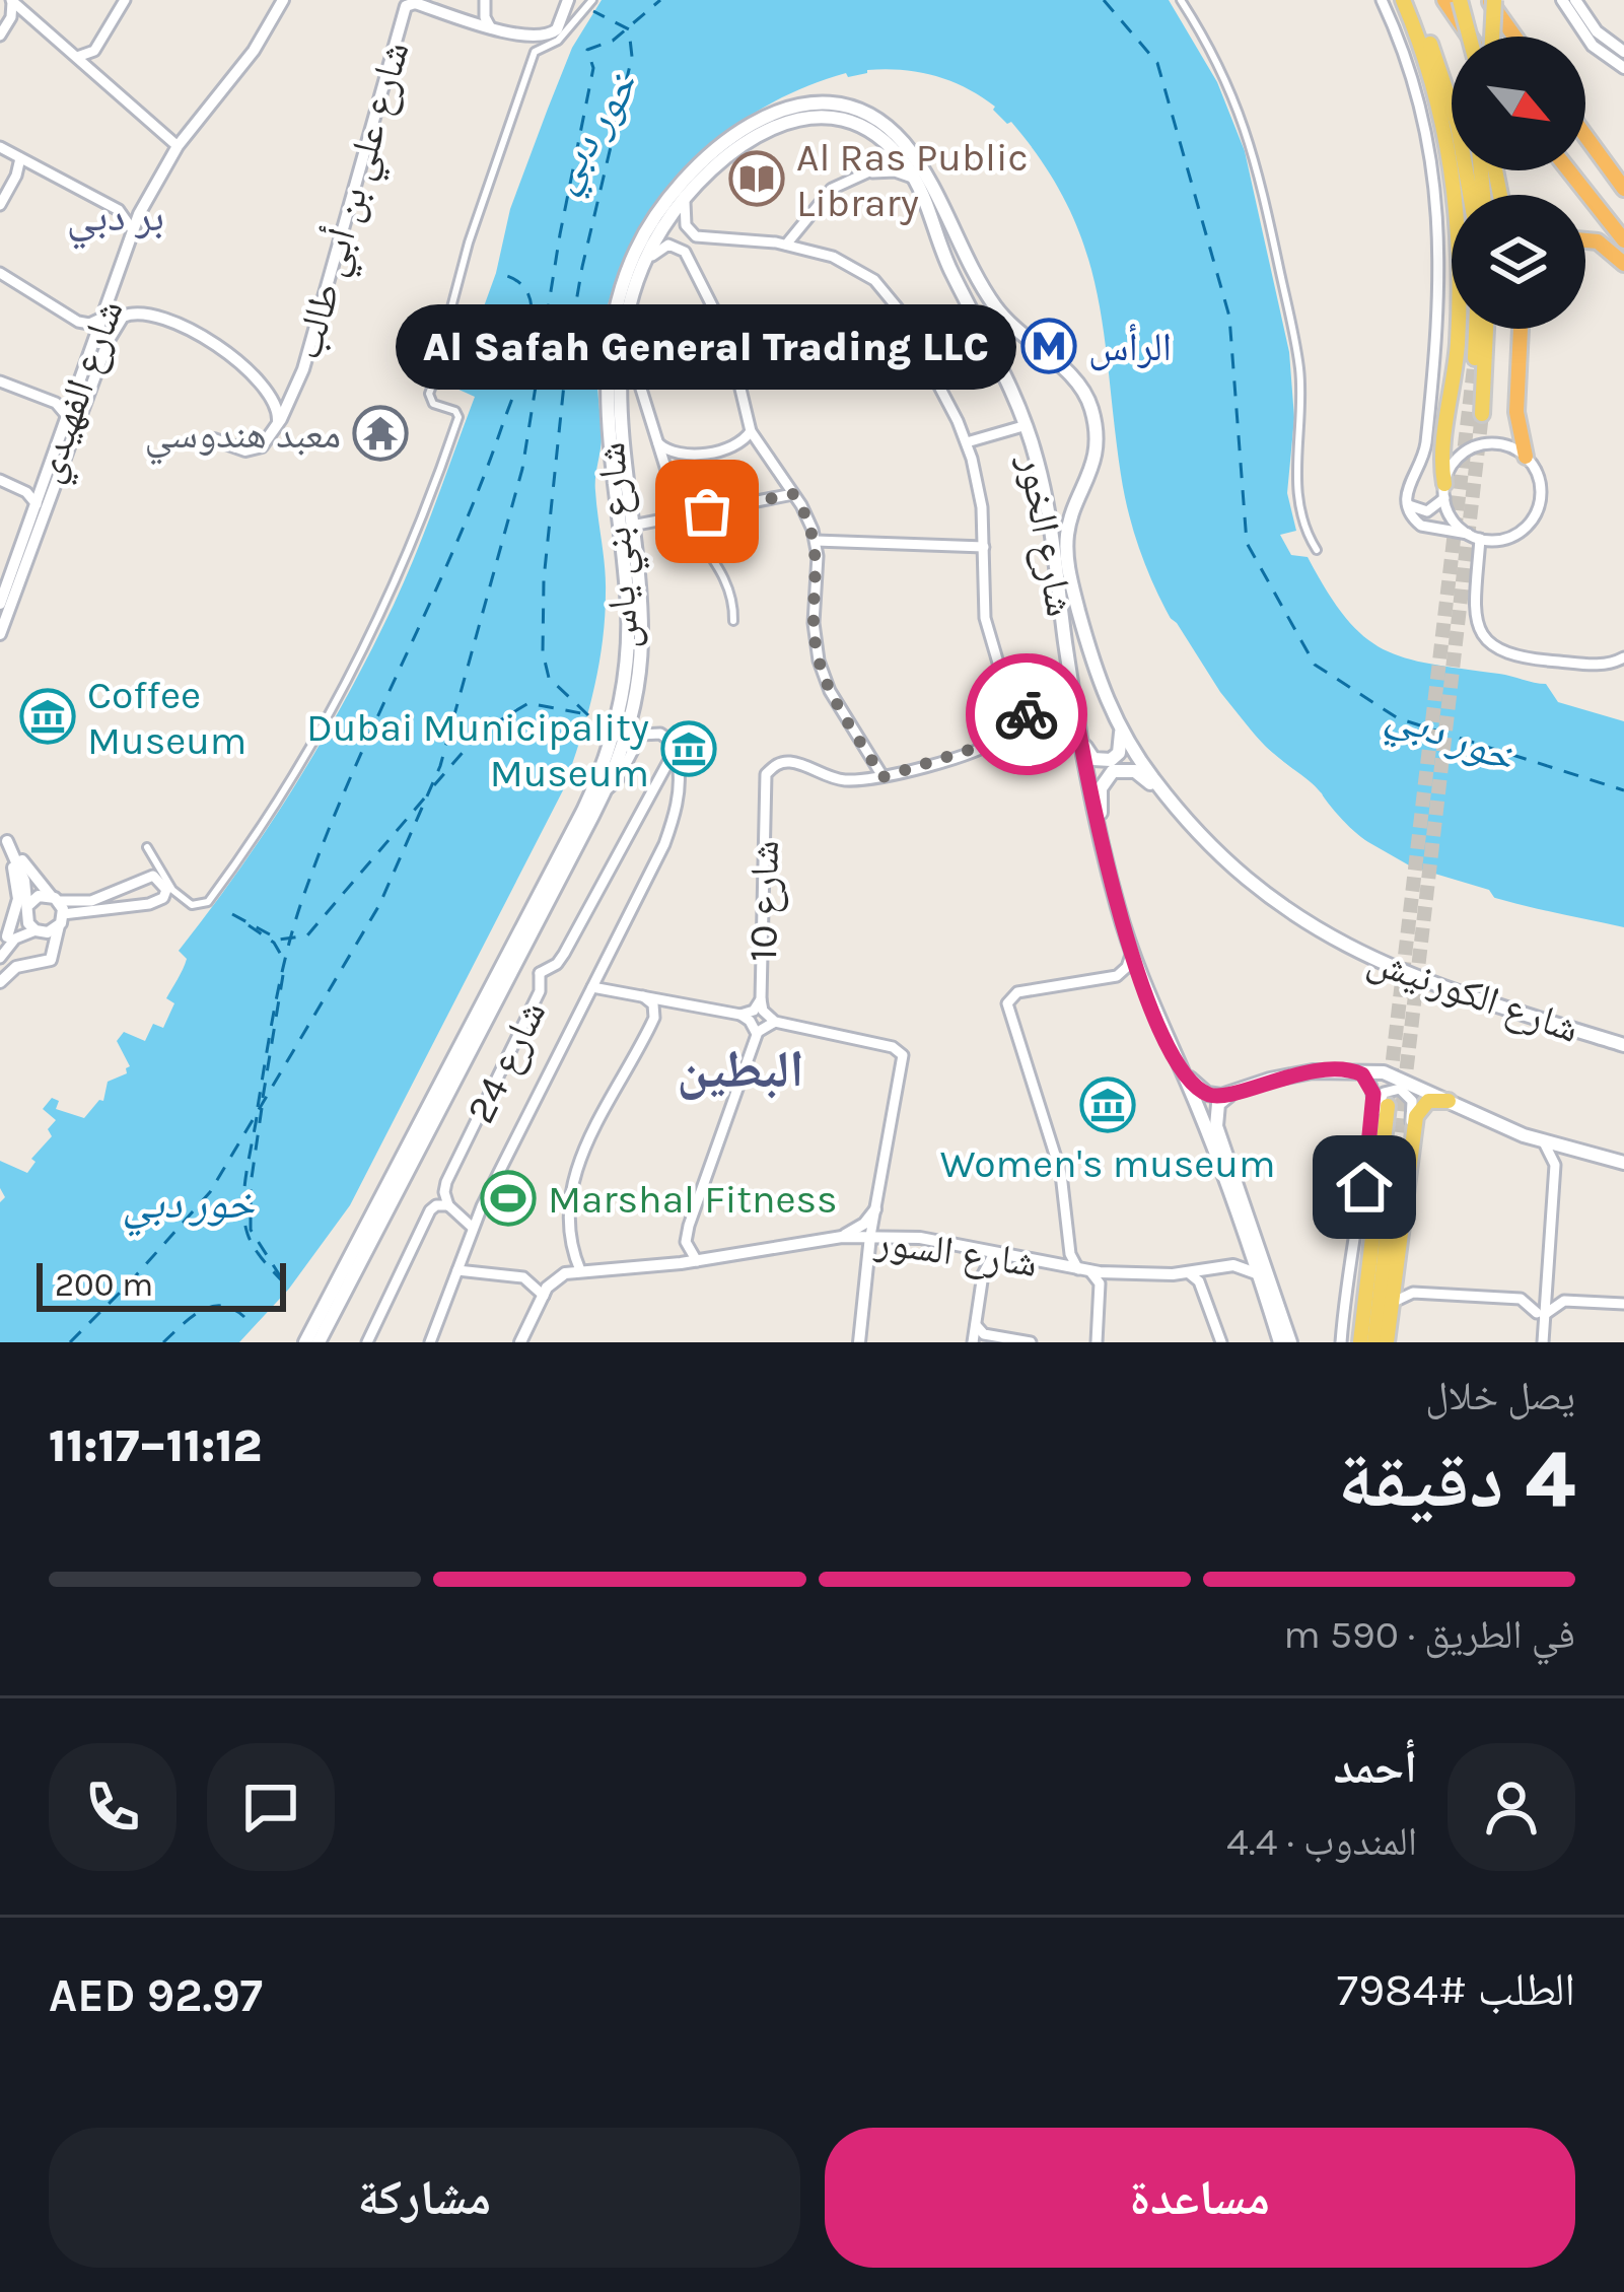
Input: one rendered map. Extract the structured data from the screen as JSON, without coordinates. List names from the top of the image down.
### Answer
{
  "streets": {
    "main road": ["شارع الخور", "شارع بني ياس", "شارع الكورنيش"],
    "street": [
      "شارع علي بن أبي طالب",
      "شارع الفهيدي",
      "شارع 10",
      "شارع 24",
      "شارع السور"
    ]
  },
  "crossings": [
    ["شارع الخور", "شارع بني ياس"],
    ["شارع الخور", "شارع السور"],
    ["شارع بني ياس", "شارع الكورنيش"]
  ],
  "districts": ["بر دبي", "البطين"],
  "water": ["خور دبي"],
  "places": {
    "library": ["Al Ras Public Library"],
    "metro station": ["الرأس"],
    "temple": ["معبد هندوسي"],
    "other": ["Al Safah General Trading LLC"],
    "museum": ["Coffee Museum", "Dubai Municipality Museum", "Women's museum"],
    "sports": ["Marshal Fitness"]
  },
  "scale_bar": "200 m",
  "north": "bottom right",
  "page": {
    "bubble": "Al Safah General Trading LLC",
    "scale": "200 m",
    "heading": ["4 دقيقة", "يصل خلال", "11:12–11:17"],
    "panel": [
      "أحمد",
      "المندوب · 4.4",
      "الطلب #7984",
      "AED 92.97"
    ],
    "bar": "في الطريق · 590 m",
    "buttons": ["مساعدة", "مشاركة"]
  }
}
